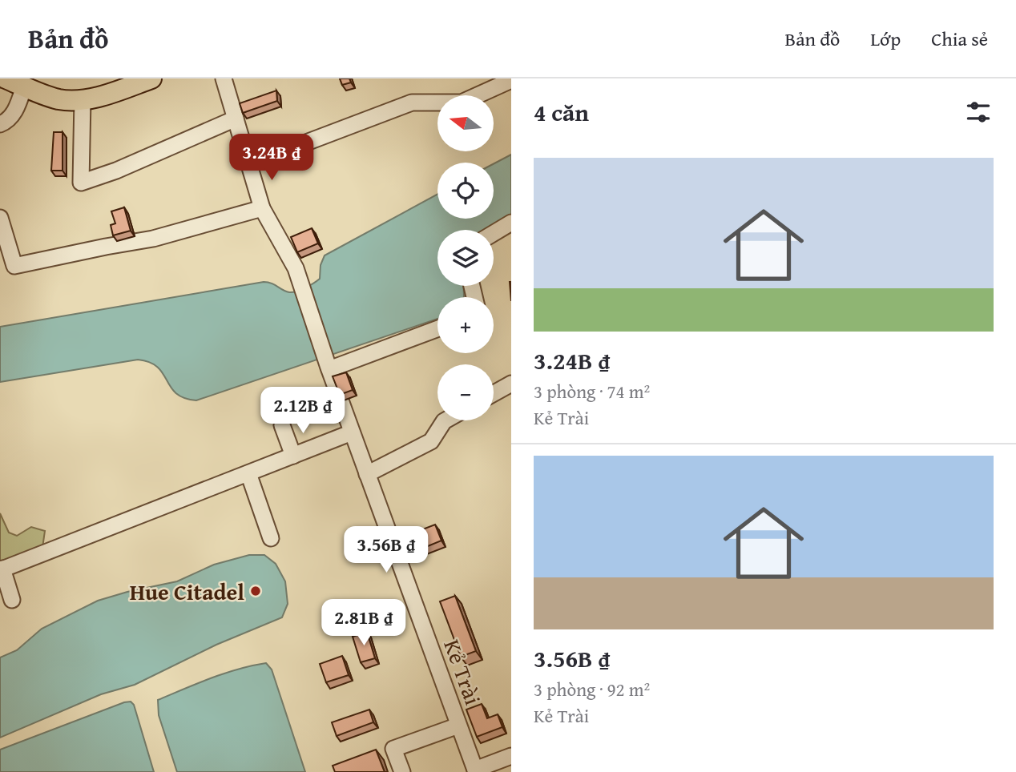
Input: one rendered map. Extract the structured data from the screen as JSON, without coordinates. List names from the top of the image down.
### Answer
{
  "streets": {
    "street": ["Kẻ Trài"]
  },
  "places": ["Hue Citadel"],
  "north": "left",
  "page": {
    "header": "Bản đồ",
    "nav": ["Bản đồ", "Lớp", "Chia sẻ"],
    "heading": "4 căn",
    "map_buttons": ["+", "−"],
    "price": [
      "3.24B ₫",
      "2.12B ₫",
      "3.56B ₫",
      "2.81B ₫"
    ],
    "list": [
      {
        "name": "3.24B ₫",
        "note": "3 phòng · 74 m² · Kẻ Trài"
      },
      {
        "name": "3.56B ₫",
        "note": "3 phòng · 92 m² · Kẻ Trài"
      }
    ]
  }
}
